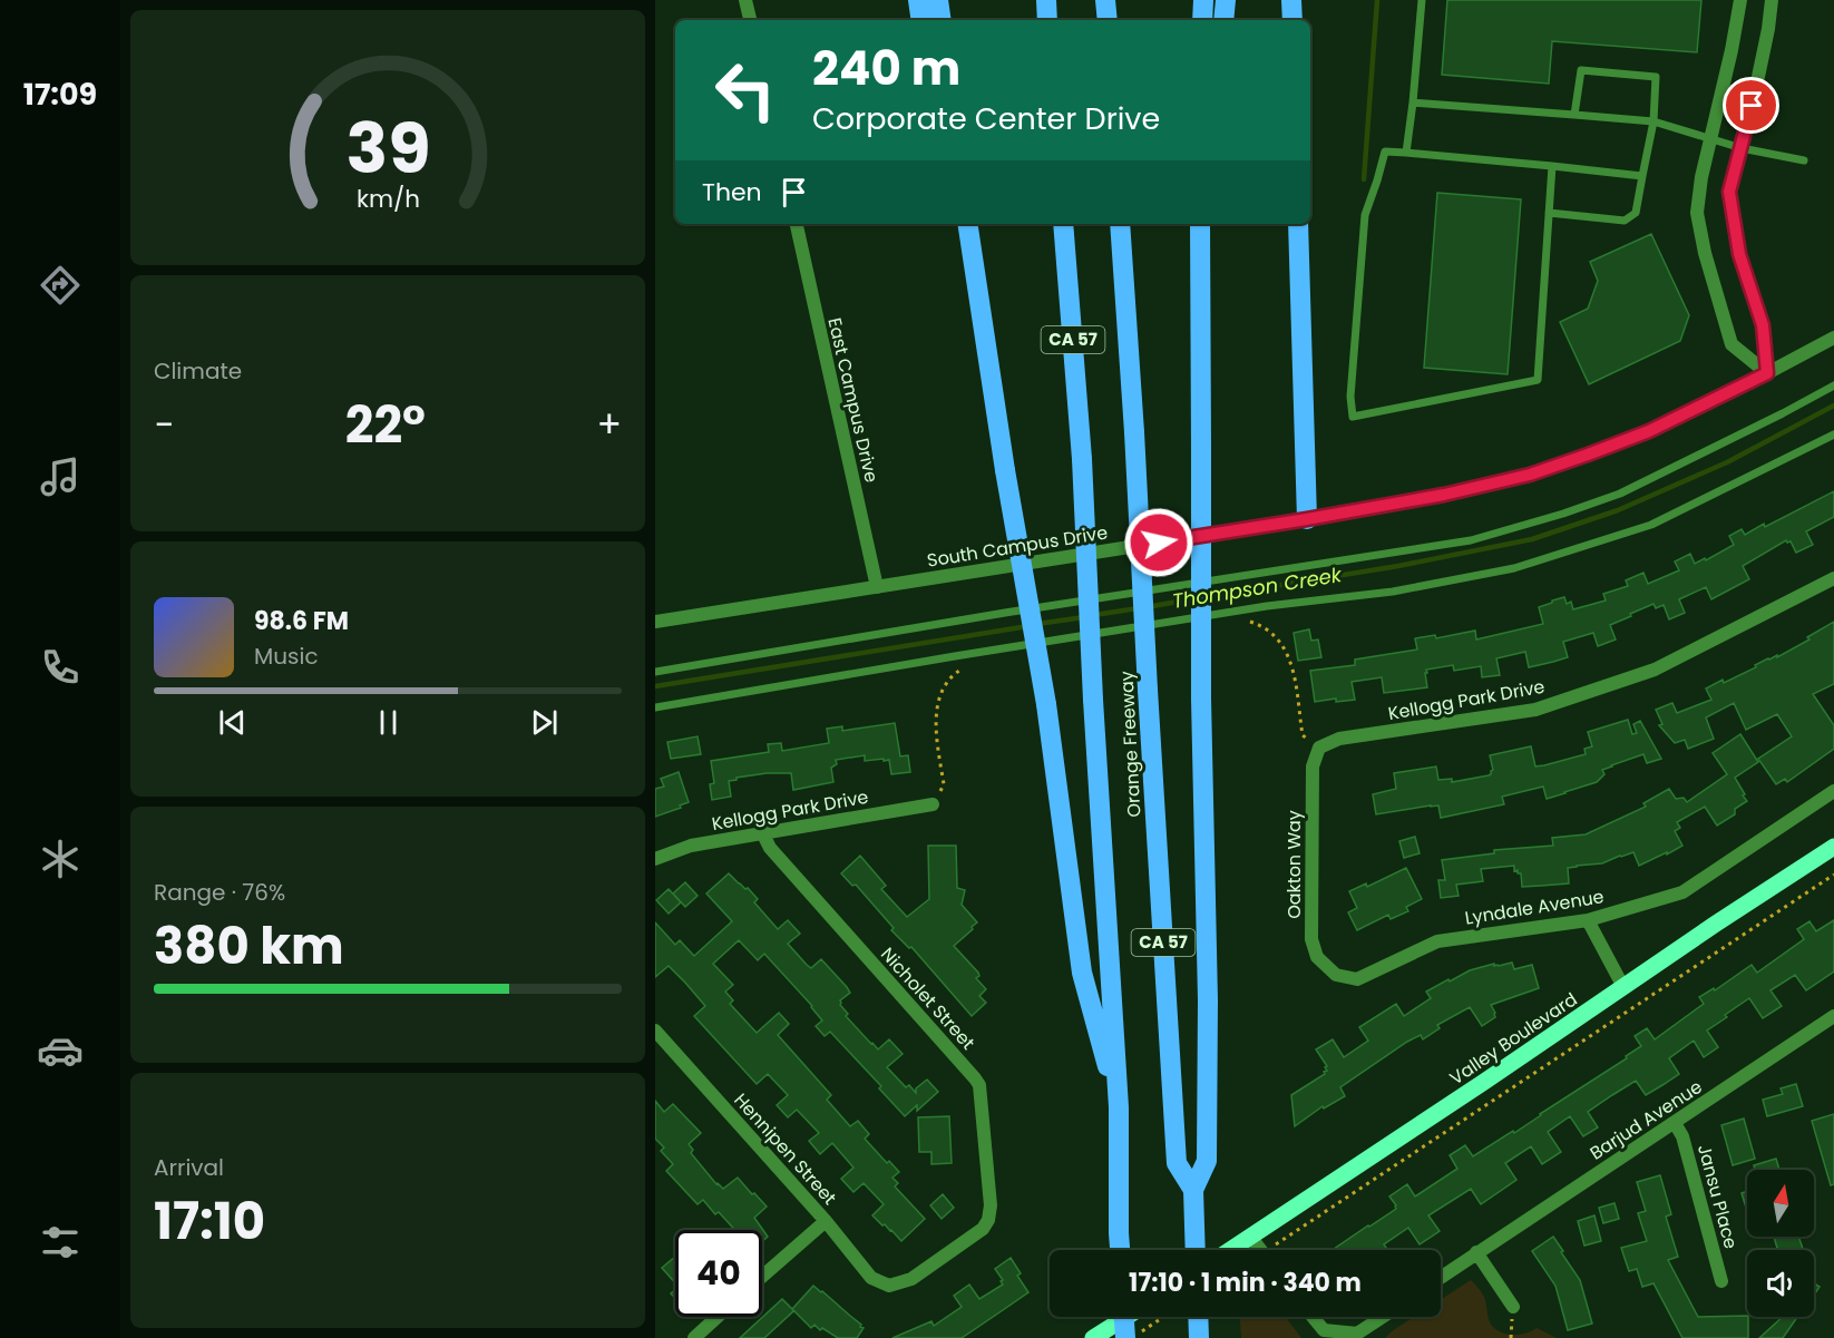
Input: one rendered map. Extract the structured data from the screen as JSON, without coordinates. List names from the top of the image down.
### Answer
{
  "streets": {
    "highway": ["CA 57", "Orange Freeway"],
    "main road": ["Valley Boulevard"],
    "street": [
      "East Campus Drive",
      "South Campus Drive",
      "Kellogg Park Drive",
      "Oakton Way",
      "Lyndale Avenue",
      "Nicholet Street",
      "Barjud Avenue",
      "Hennipen Street",
      "Jansu Place"
    ]
  },
  "crossings": [
    ["East Campus Drive", "South Campus Drive"],
    ["Kellogg Park Drive", "Oakton Way"],
    ["Kellogg Park Drive", "Nicholet Street"],
    ["Oakton Way", "Lyndale Avenue"],
    ["Nicholet Street", "Hennipen Street"],
    ["Barjud Avenue", "Jansu Place"]
  ],
  "water": ["Thompson Creek"],
  "north": "top",
  "page": {
    "tabs": "17:09",
    "turn": ["240 m", "Corporate Center Drive"],
    "then": "Then",
    "tile": [
      "Climate",
      ["Range · 76%", "380 km"],
      ["Arrival", "17:10"]
    ],
    "heat": ["−", "22°", "+"],
    "song": ["98.6 FM", "Music"],
    "limit": "40",
    "trip": "17:10 · 1 min · 340 m",
    "gauge": ["39", "km/h"]
  }
}
